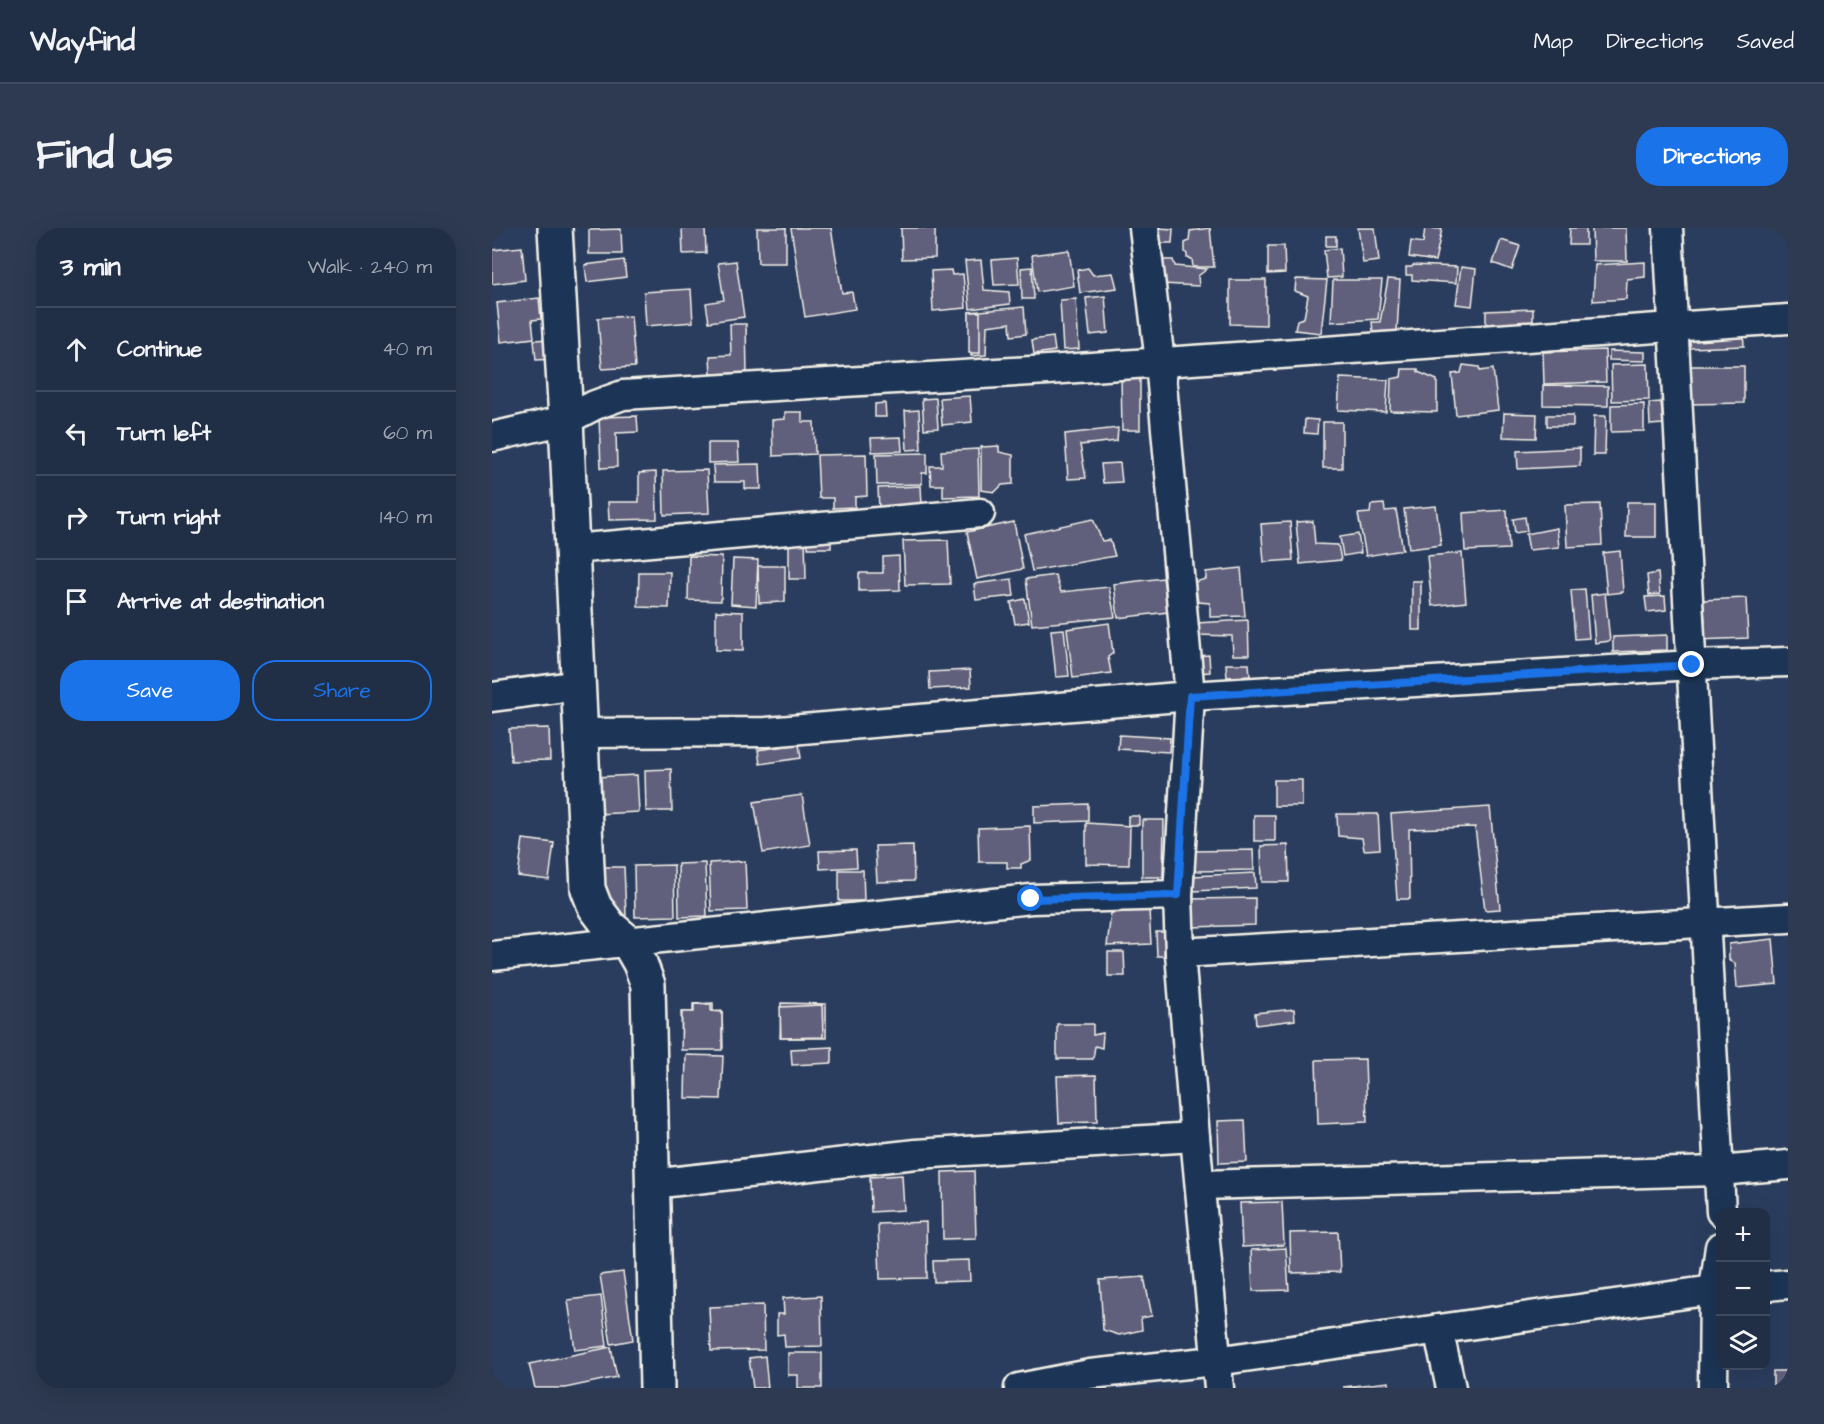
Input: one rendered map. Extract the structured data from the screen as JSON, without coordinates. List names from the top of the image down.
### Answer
{
  "page": {
    "header": "Wayfind",
    "nav": ["Map", "Directions", "Saved"],
    "title": "Find us",
    "buttons": [
      "Directions",
      ["Save", "Share"]
    ],
    "heading": ["3 min", "Walk · 240 m"],
    "list": [
      ["Continue", "40 m"],
      ["Turn left", "60 m"],
      ["Turn right", "140 m"],
      "Arrive at destination"
    ],
    "map_buttons": ["+", "−"]
  }
}
